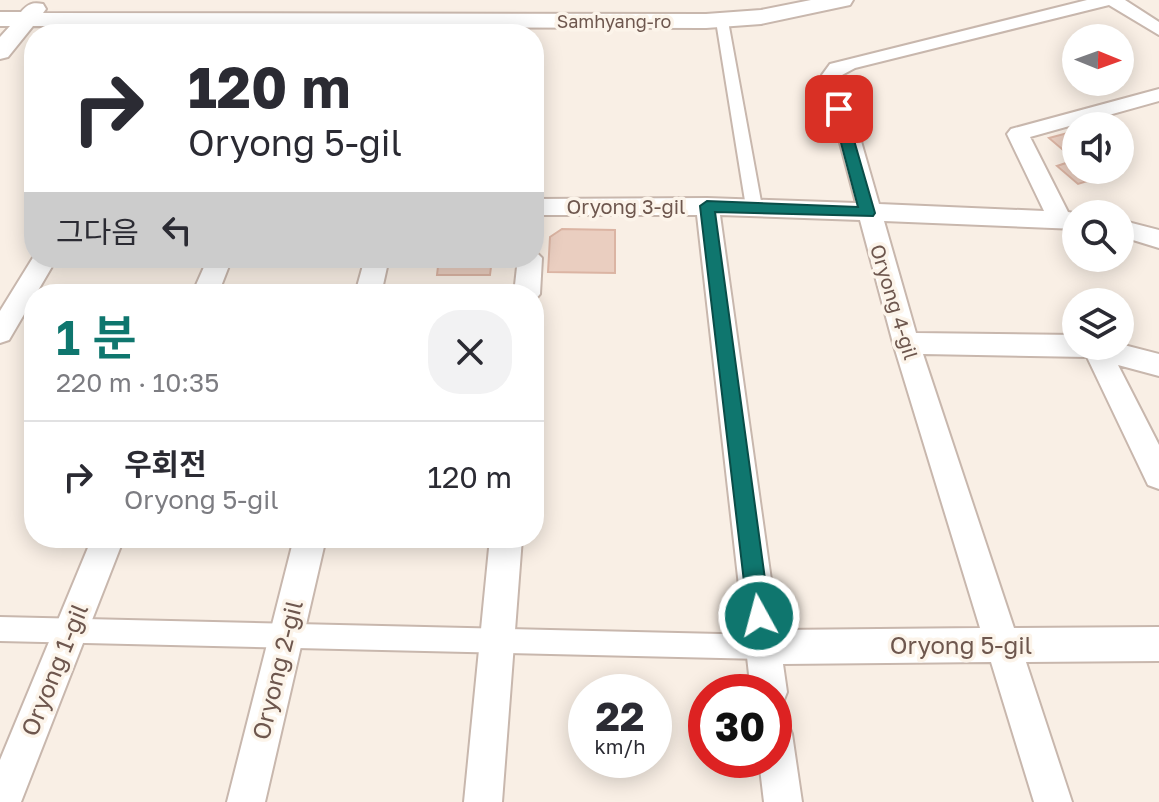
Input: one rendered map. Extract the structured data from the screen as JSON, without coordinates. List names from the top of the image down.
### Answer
{
  "streets": {
    "street": [
      "Samhyang-ro",
      "Oryong 3-gil",
      "Oryong 4-gil",
      "Oryong 5-gil",
      "Oryong 1-gil",
      "Oryong 2-gil"
    ]
  },
  "crossings": [
    ["Oryong 3-gil", "Oryong 5-gil"],
    ["Oryong 4-gil", "Oryong 5-gil"]
  ],
  "north": "right",
  "page": {
    "turn": ["120 m", "Oryong 5-gil"],
    "then": "그다음",
    "heading": ["1 분", "220 m · 10:35"],
    "list": [
      {
        "name": "우회전",
        "note": "Oryong 5-gil",
        "value": "120 m"
      }
    ],
    "speed": "22 km/h",
    "limit": "30"
  }
}
